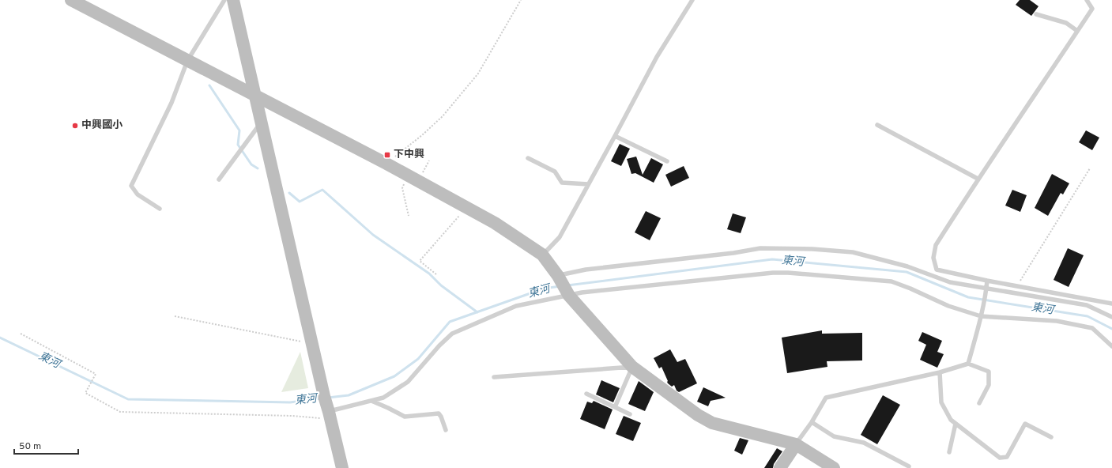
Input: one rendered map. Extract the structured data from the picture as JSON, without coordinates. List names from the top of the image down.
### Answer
{
  "water": ["東河"],
  "places": {
    "other": ["中興國小"],
    "transit": ["下中興"]
  },
  "scale_bar": "50 m"
}
